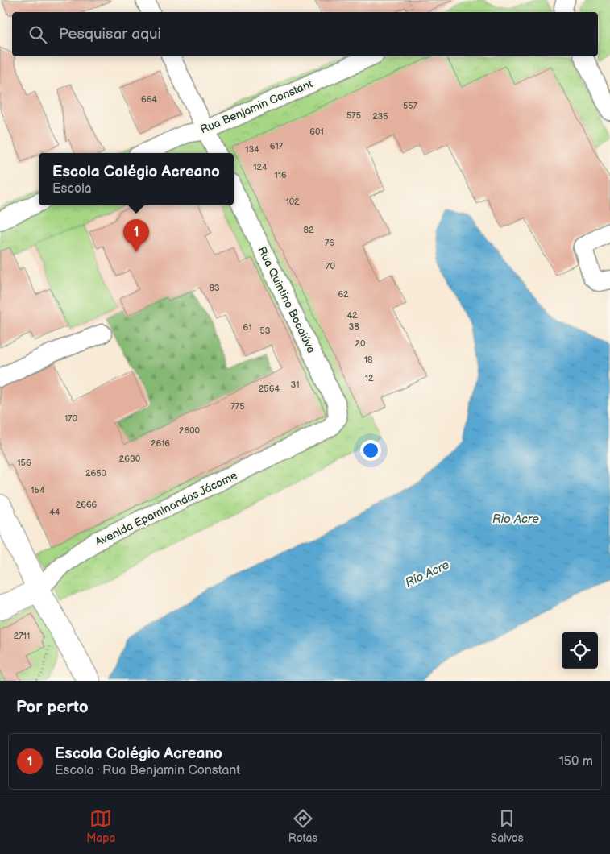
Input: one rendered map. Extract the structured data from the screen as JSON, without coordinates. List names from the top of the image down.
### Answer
{
  "streets": {
    "main road": ["Avenida Epaminondas Jácome"],
    "street": ["Rua Benjamin Constant", "Rua Quintino Bocaiúva"]
  },
  "crossings": [
    ["Rua Quintino Bocaiúva", "Avenida Epaminondas Jácome"]
  ],
  "water": ["Rio Acre", "Río Acre"],
  "house_numbers": [
    "664",
    "557",
    "575",
    "235",
    "601",
    "617",
    "134",
    "124",
    "116",
    "102",
    "82",
    "76",
    "70",
    "83",
    "62",
    "42",
    "38",
    "61",
    "53",
    "20",
    "18",
    "12",
    "31",
    "2564",
    "775",
    "170",
    "2600",
    "2616",
    "2630",
    "156",
    "2650",
    "154",
    "2666",
    "44",
    "2711"
  ],
  "page": {
    "search": "Pesquisar aqui",
    "popup": ["Escola Colégio Acreano", "Escola"],
    "pins": "1",
    "heading": "Por perto",
    "list": [
      {
        "mark": "1",
        "name": "Escola Colégio Acreano",
        "note": "Escola · Rua Benjamin Constant",
        "value": "150 m"
      }
    ],
    "nav": ["Mapa", "Rotas", "Salvos"]
  }
}
